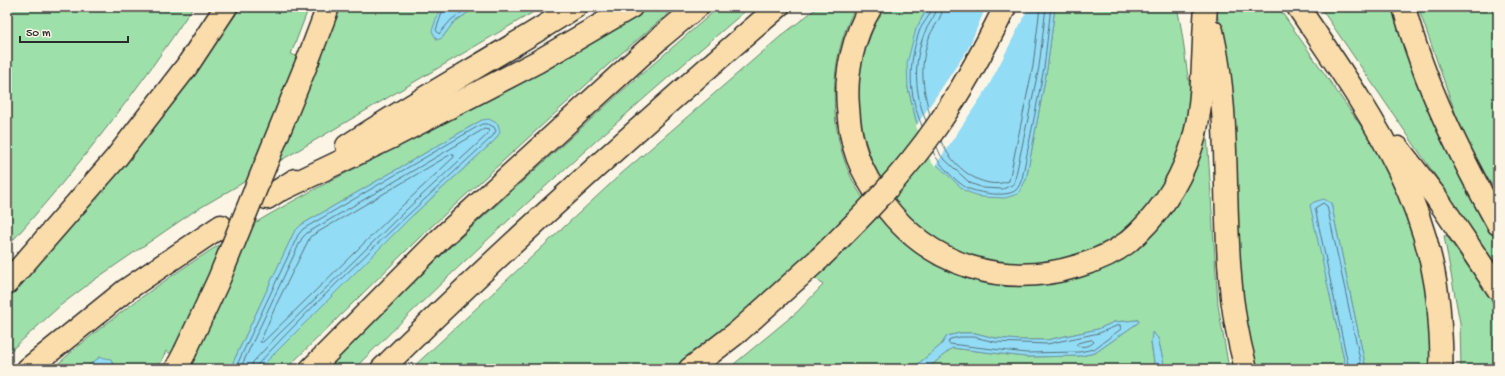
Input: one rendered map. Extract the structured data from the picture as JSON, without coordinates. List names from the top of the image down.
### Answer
{
  "scale_bar": "50 m"
}
